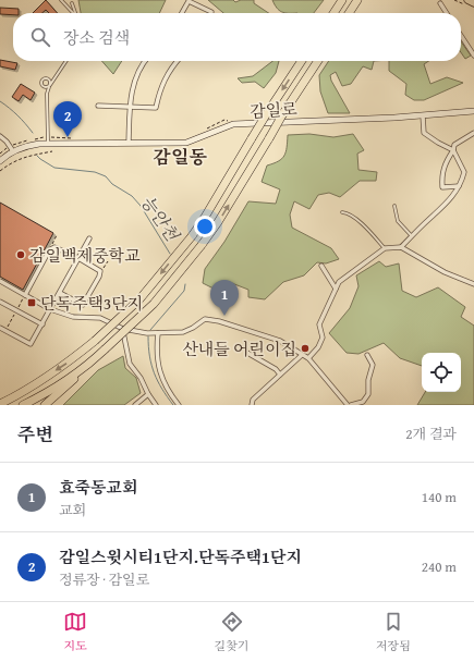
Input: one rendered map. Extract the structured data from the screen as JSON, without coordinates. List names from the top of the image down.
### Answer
{
  "streets": {
    "street": ["감일로"]
  },
  "districts": ["감일동"],
  "water": ["능안천"],
  "places": {
    "other": ["감일백제중학교", "산내들 어린이집"],
    "transit": ["단독주택3단지"]
  },
  "page": {
    "search": "장소 검색",
    "pins": ["2", "1"],
    "heading": ["주변", "2개 결과"],
    "list": [
      {
        "mark": "1",
        "name": "효죽동교회",
        "note": "교회",
        "value": "140 m"
      },
      {
        "mark": "2",
        "name": "감일스윗시티1단지.단독주택1단지",
        "note": "정류장 · 감일로",
        "value": "240 m"
      }
    ],
    "nav": ["지도", "길찾기", "저장됨"]
  }
}
